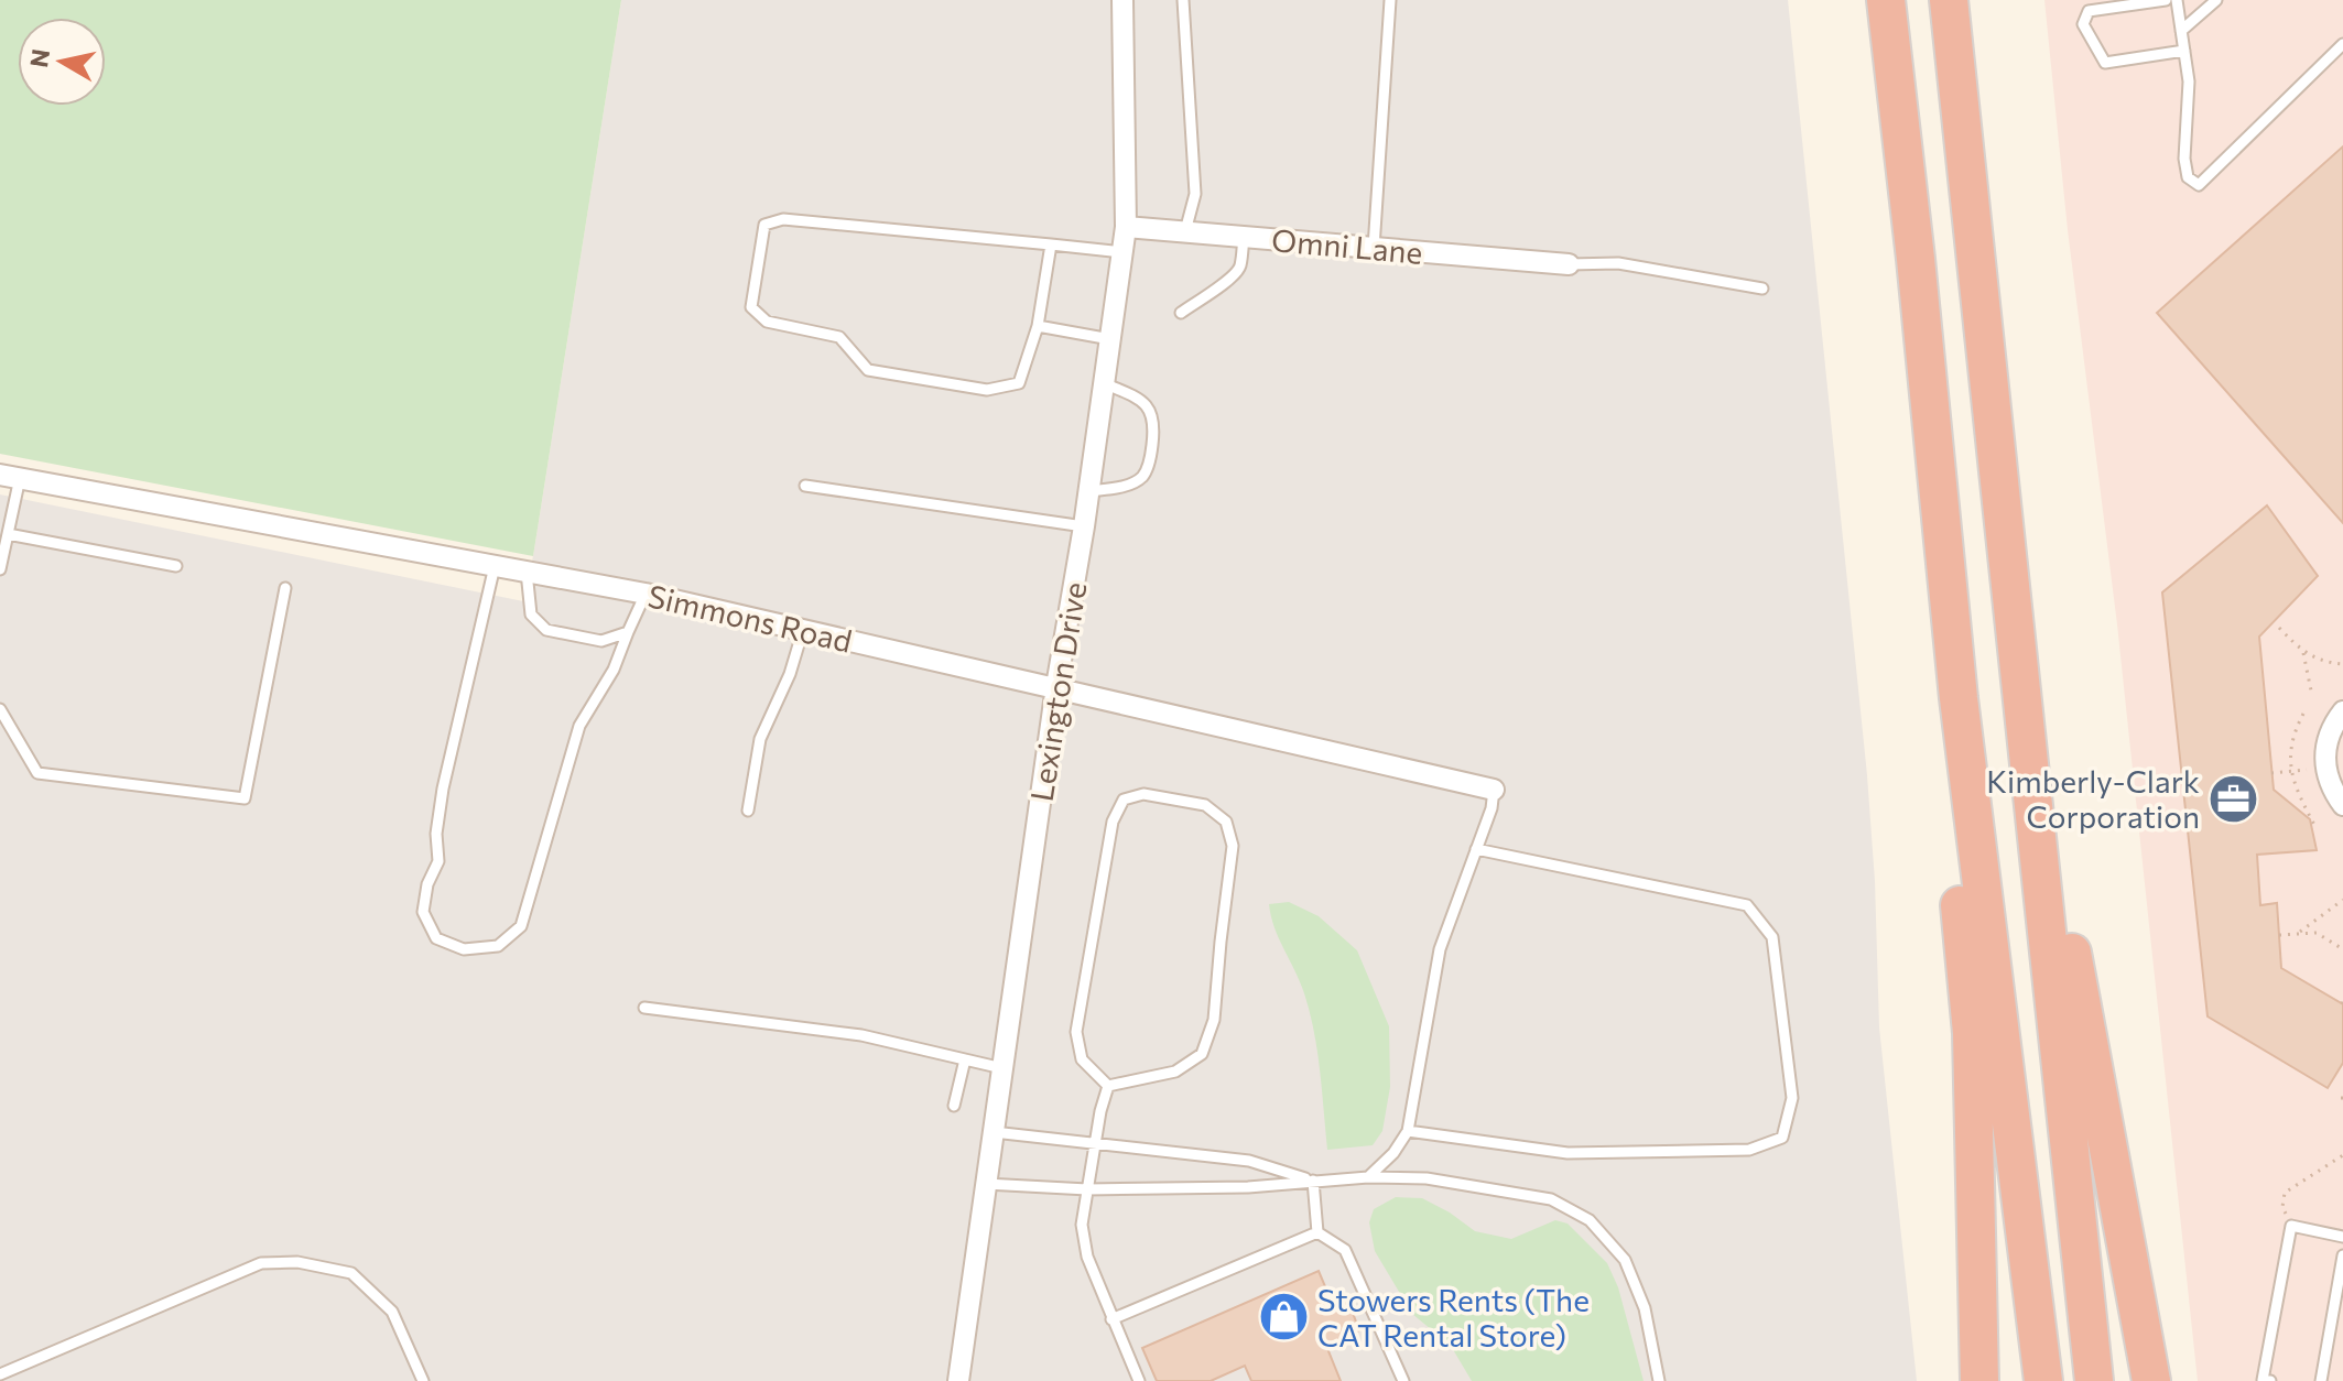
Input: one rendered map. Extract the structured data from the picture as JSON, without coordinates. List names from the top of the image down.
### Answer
{
  "streets": {
    "street": ["Omni Lane", "Simmons Road", "Lexington Drive"]
  },
  "crossings": [
    ["Omni Lane", "Lexington Drive"],
    ["Simmons Road", "Lexington Drive"]
  ],
  "places": {
    "office": ["Kimberly-Clark Corporation"],
    "shop": ["Stowers Rents (The CAT Rental Store)"]
  },
  "north": "left"
}
